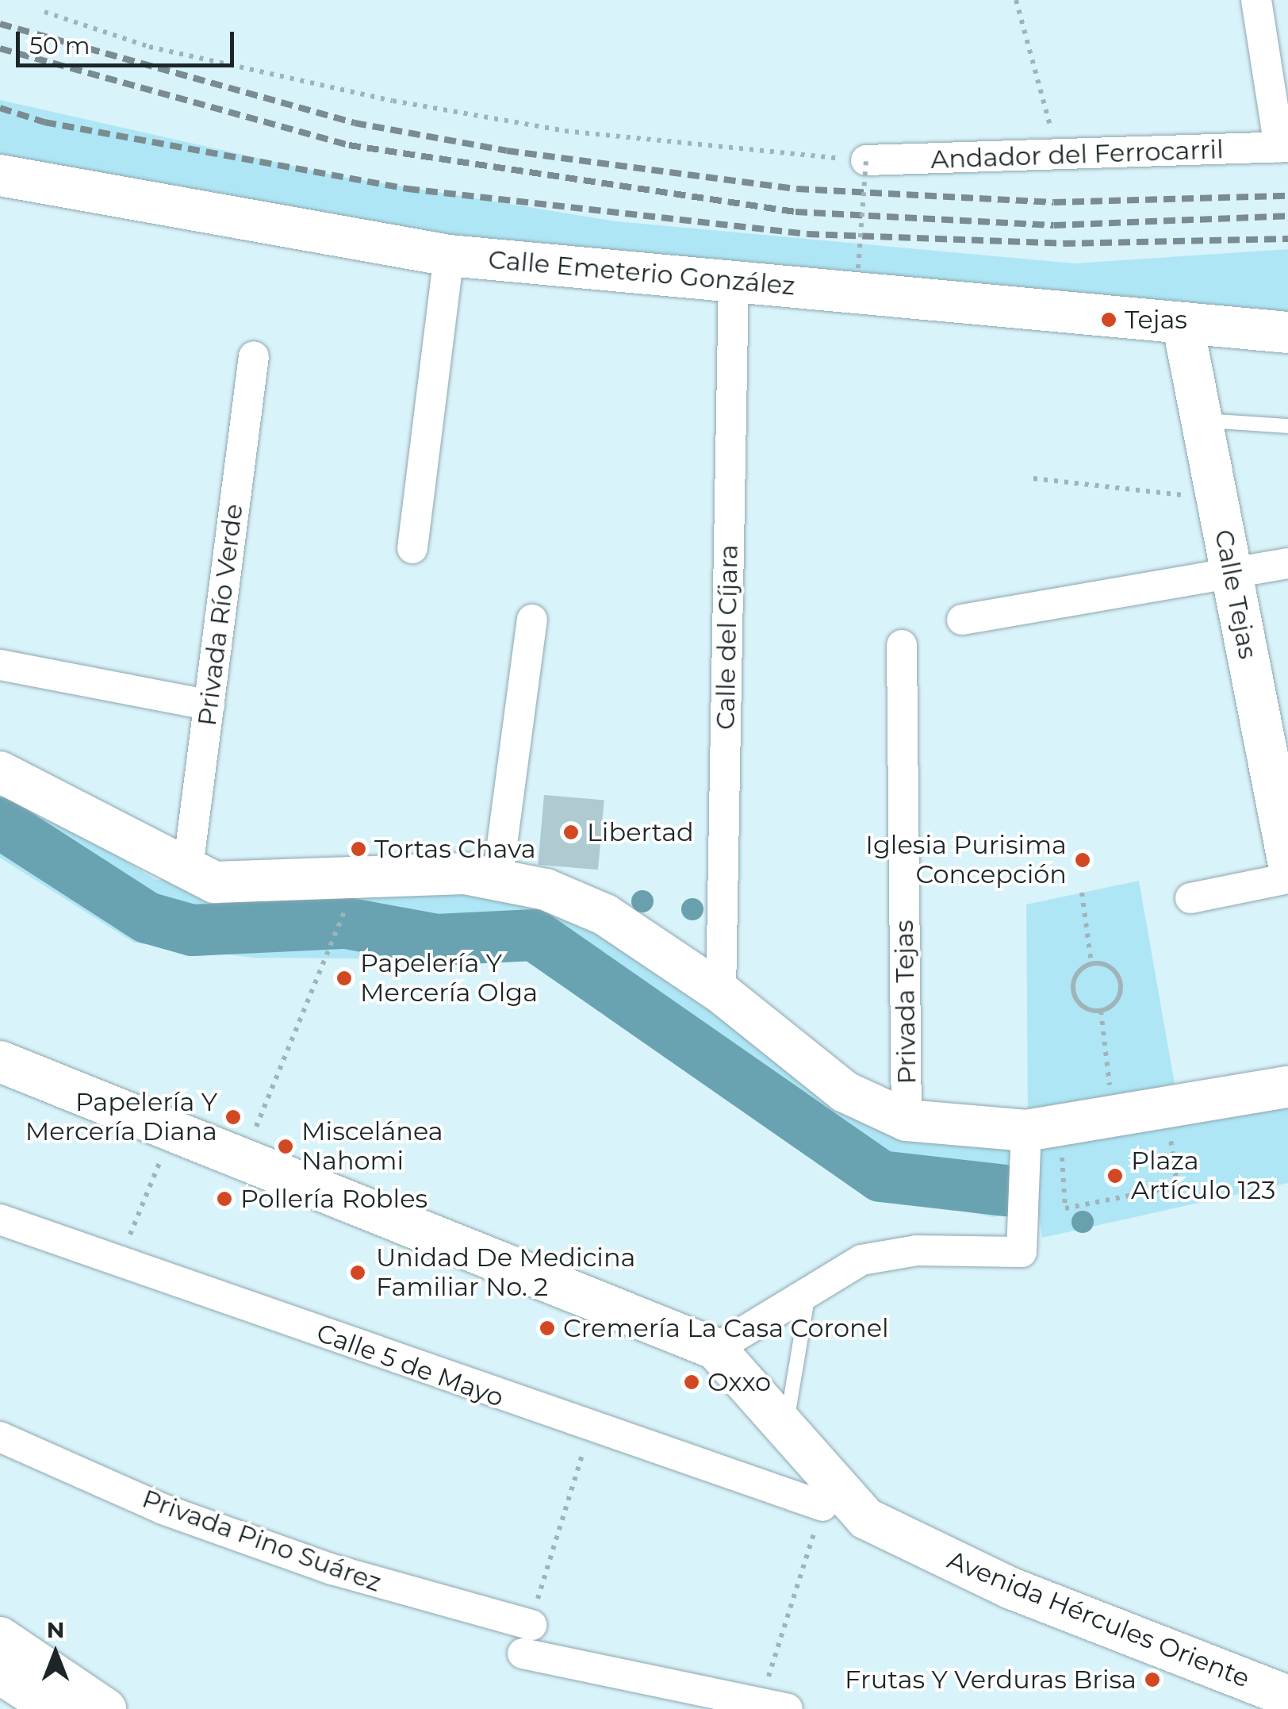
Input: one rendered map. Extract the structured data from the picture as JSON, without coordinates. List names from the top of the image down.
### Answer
{
  "streets": {
    "street": [
      "Andador del Ferrocarril",
      "Calle Emeterio González",
      "Calle Tejas",
      "Privada Río Verde",
      "Calle del Cíjara",
      "Privada Tejas",
      "Calle 5 de Mayo",
      "Privada Pino Suárez",
      "Avenida Hércules Oriente"
    ]
  },
  "crossings": [
    ["Calle Emeterio González", "Calle Tejas"],
    ["Calle Emeterio González", "Calle del Cíjara"]
  ],
  "places": [
    "Tejas",
    "Libertad",
    "Tortas Chava",
    "Iglesia Purisima Concepción",
    "Papelería Y Mercería Olga",
    "Papelería Y Mercería Diana",
    "Miscelánea Nahomi",
    "Plaza Artículo 123",
    "Pollería Robles",
    "Unidad De Medicina Familiar No. 2",
    "Cremería La Casa Coronel",
    "Oxxo",
    "Frutas Y Verduras Brisa"
  ],
  "scale_bar": "50 m",
  "north": "top"
}
